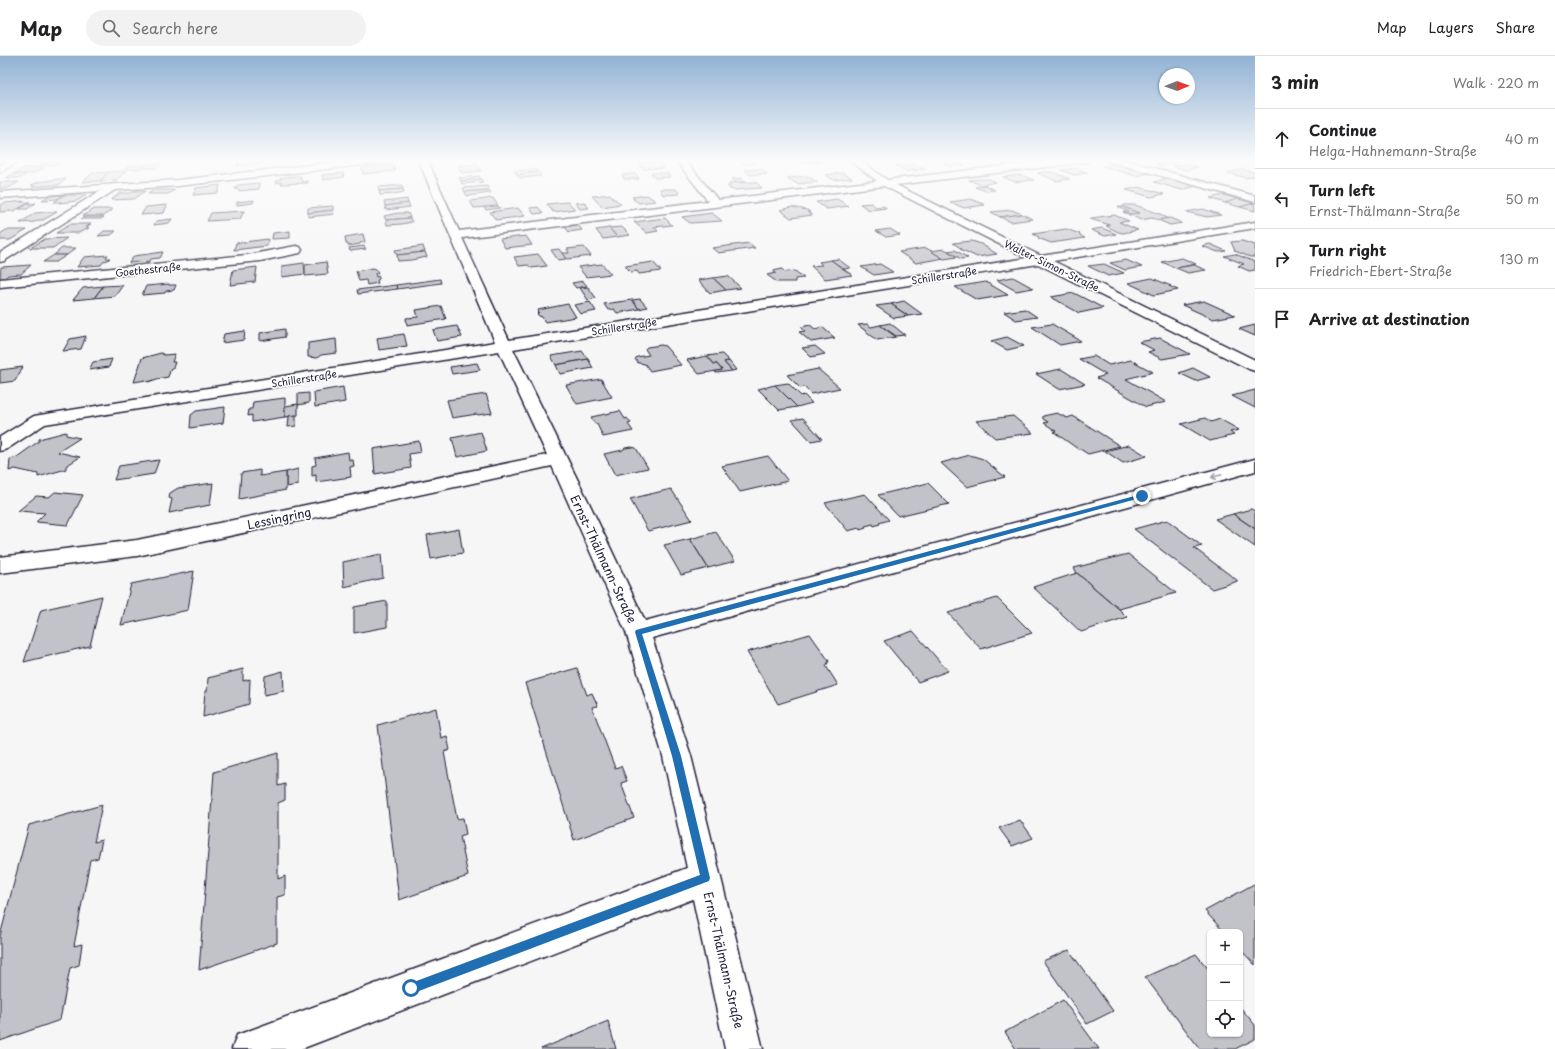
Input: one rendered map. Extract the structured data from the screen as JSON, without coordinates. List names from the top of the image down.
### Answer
{
  "streets": {
    "street": [
      "Walter-Simon-Straße",
      "Goethestraße",
      "Schillerstraße",
      "Lessingring",
      "Ernst-Thälmann-Straße"
    ]
  },
  "crossings": [
    ["Walter-Simon-Straße", "Schillerstraße"],
    ["Schillerstraße", "Ernst-Thälmann-Straße"],
    ["Lessingring", "Ernst-Thälmann-Straße"]
  ],
  "north": "right",
  "page": {
    "header": "Map",
    "search": "Search here",
    "nav": ["Map", "Layers", "Share"],
    "heading": ["3 min", "Walk · 220 m"],
    "list": [
      ["Continue", "Helga-Hahnemann-Straße", "40 m"],
      ["Turn left", "Ernst-Thälmann-Straße", "50 m"],
      ["Turn right", "Friedrich-Ebert-Straße", "130 m"],
      "Arrive at destination"
    ],
    "map_buttons": ["+", "−"]
  }
}
